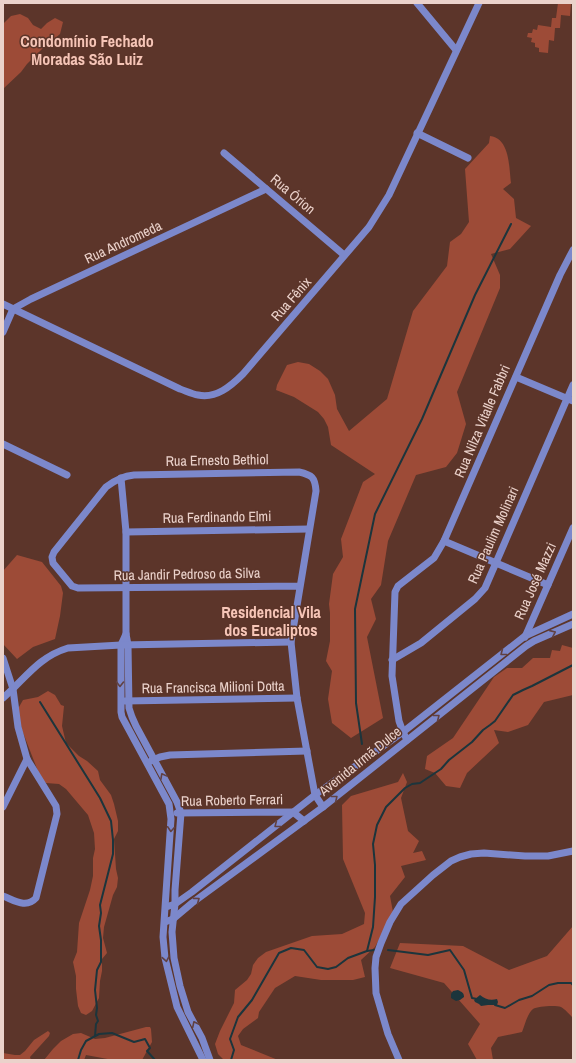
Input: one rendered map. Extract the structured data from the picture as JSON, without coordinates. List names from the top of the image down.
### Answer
{
  "streets": {
    "street": [
      "Rua Órion",
      "Rua Andromeda",
      "Rua Fênix",
      "Rua Nilza Vitalle Fabbri",
      "Rua Ernesto Bethiol",
      "Rua Ferdinando Elmi",
      "Rua Paulim Molinari",
      "Rua Jandir Pedroso da Silva",
      "Rua José Mazzi",
      "Rua Francisca Milioni Dotta",
      "Avenida Irmã Dulce",
      "Rua Roberto Ferrari"
    ]
  },
  "crossings": [
    ["Rua Órion", "Rua Andromeda"],
    ["Rua Órion", "Rua Fênix"],
    ["Rua Andromeda", "Rua Fênix"],
    ["Rua Nilza Vitalle Fabbri", "Rua Paulim Molinari"],
    ["Rua Ernesto Bethiol", "Rua Ferdinando Elmi"],
    ["Rua Ernesto Bethiol", "Rua Jandir Pedroso da Silva"],
    ["Rua José Mazzi", "Avenida Irmã Dulce"],
    ["Avenida Irmã Dulce", "Rua Roberto Ferrari"]
  ],
  "districts": ["Condomínio Fechado Moradas São Luiz", "Residencial Vila dos Eucaliptos"]
}
